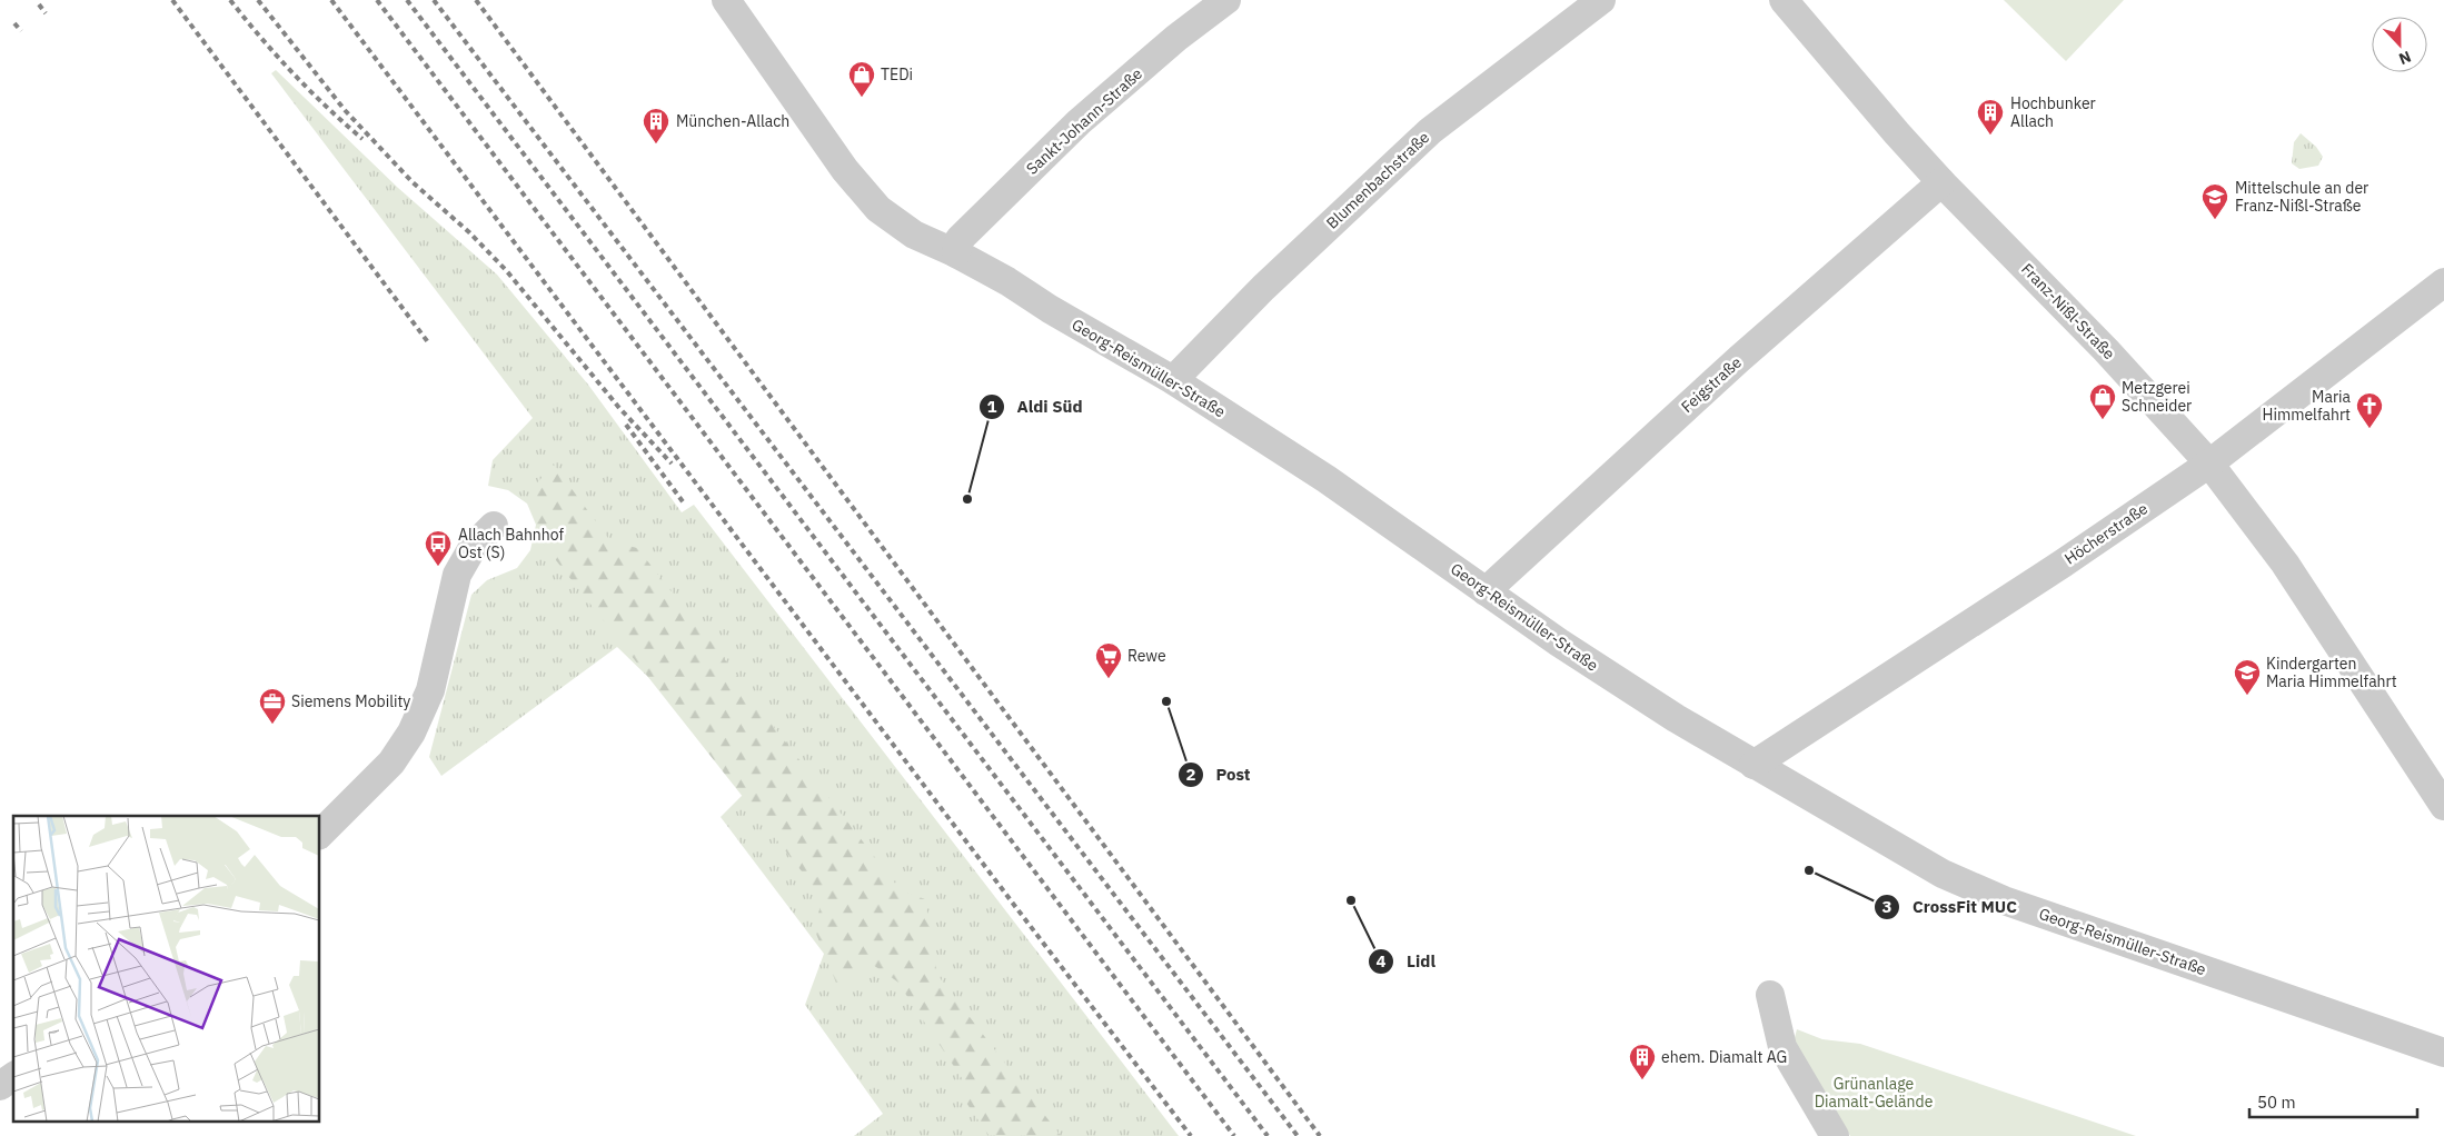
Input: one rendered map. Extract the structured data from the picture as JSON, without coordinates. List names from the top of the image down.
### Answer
{
  "streets": {
    "street": [
      "Sankt-Johann-Straße",
      "Blumenbachstraße",
      "Franz-Nißl-Straße",
      "Georg-Reismüller-Straße",
      "Feigstraße",
      "Höcherstraße"
    ]
  },
  "crossings": [
    ["Sankt-Johann-Straße", "Georg-Reismüller-Straße"],
    ["Blumenbachstraße", "Georg-Reismüller-Straße"],
    ["Franz-Nißl-Straße", "Feigstraße"],
    ["Franz-Nißl-Straße", "Höcherstraße"],
    ["Georg-Reismüller-Straße", "Feigstraße"],
    ["Georg-Reismüller-Straße", "Höcherstraße"]
  ],
  "parks": ["Grünanlage Diamalt-Gelände"],
  "places": {
    "shop": ["TEDi", "Metzgerei Schneider"],
    "building": ["Hochbunker Allach", "München-Allach", "ehem. Diamalt AG"],
    "school or university": ["Mittelschule an der Franz-Nißl-Straße", "Kindergarten Maria Himmelfahrt"],
    "church": ["Maria Himmelfahrt"],
    "other": [
      "Aldi Süd",
      "Post",
      "CrossFit MUC",
      "Lidl"
    ],
    "bus stop": ["Allach Bahnhof Ost (S)"],
    "supermarket": ["Rewe"],
    "office": ["Siemens Mobility"]
  },
  "scale_bar": "50 m",
  "north": "bottom"
}
